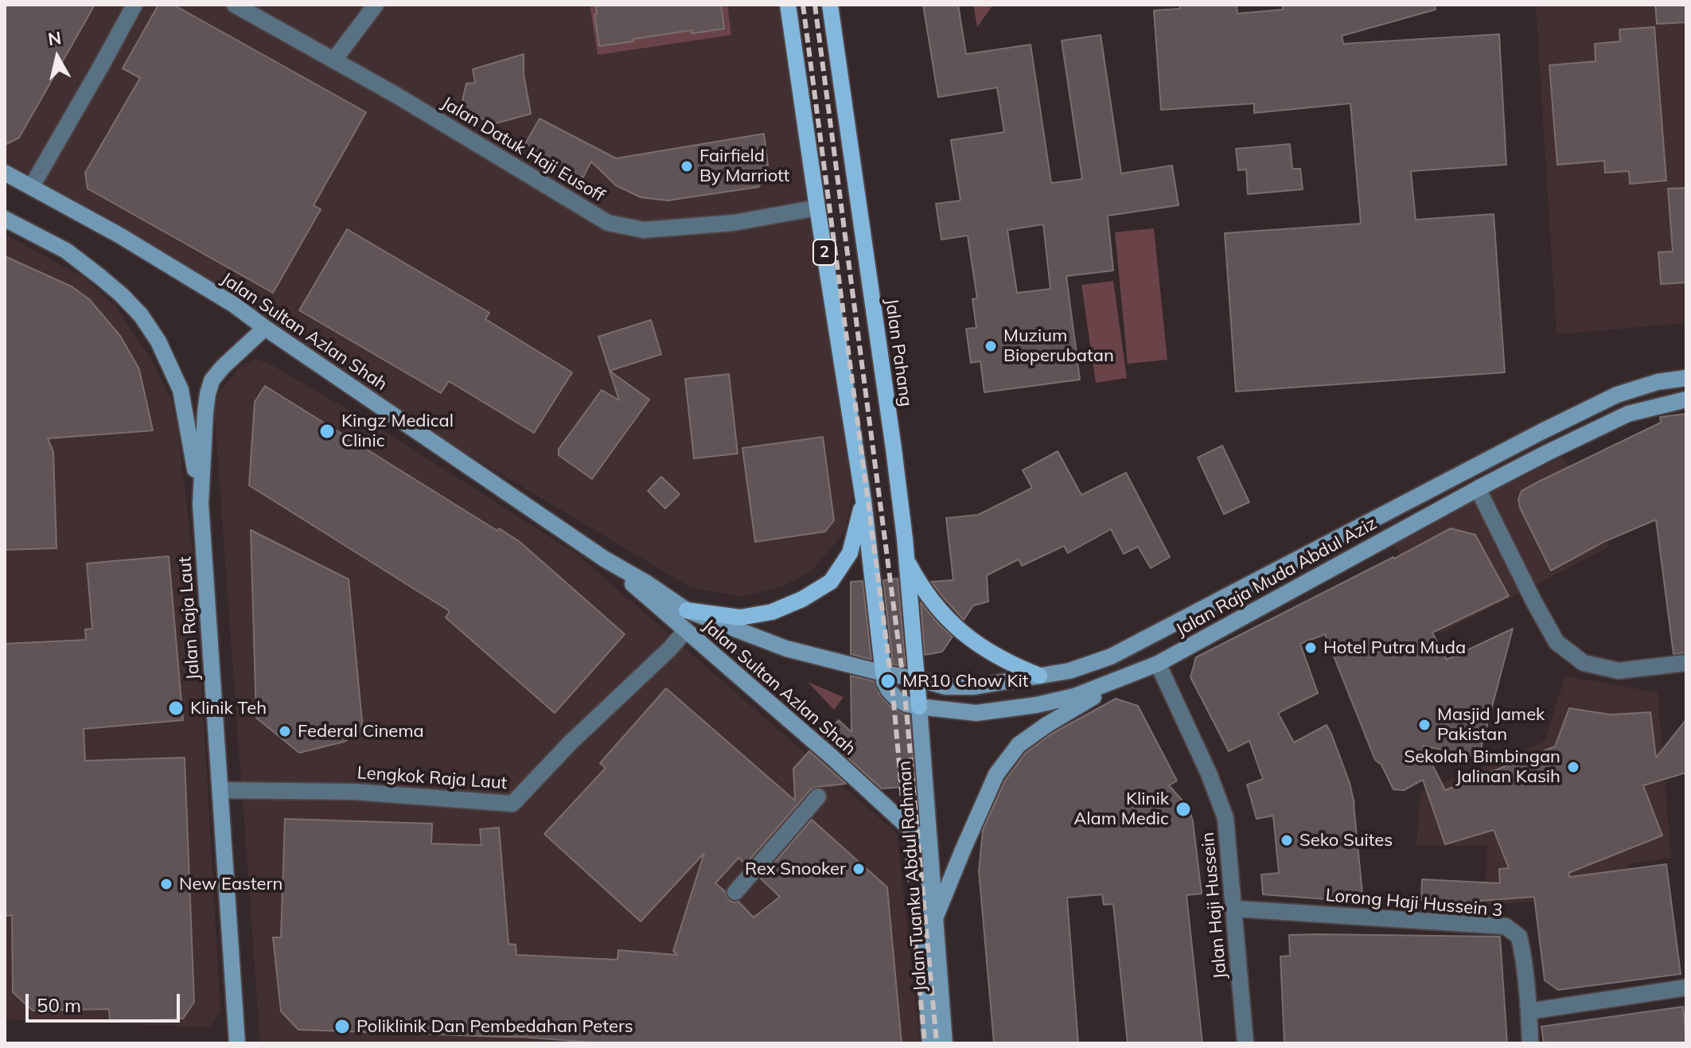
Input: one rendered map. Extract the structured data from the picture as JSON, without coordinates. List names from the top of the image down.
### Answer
{
  "streets": {
    "main road": [
      "2",
      "Jalan Sultan Azlan Shah",
      "Jalan Pahang",
      "Jalan Raja Muda Abdul Aziz",
      "Jalan Raja Laut",
      "Jalan Tuanku Abdul Rahman"
    ],
    "street": [
      "Jalan Datuk Haji Eusoff",
      "Lengkok Raja Laut",
      "Lorong Haji Hussein 3",
      "Jalan Haji Hussein"
    ]
  },
  "crossings": [
    ["Jalan Datuk Haji Eusoff", "2"],
    ["2", "Jalan Sultan Azlan Shah"],
    ["2", "Jalan Raja Muda Abdul Aziz"],
    ["Jalan Sultan Azlan Shah", "Jalan Pahang"],
    ["Jalan Sultan Azlan Shah", "Jalan Raja Muda Abdul Aziz"],
    ["Jalan Sultan Azlan Shah", "Jalan Raja Laut"],
    ["Jalan Sultan Azlan Shah", "Lengkok Raja Laut"],
    ["Jalan Sultan Azlan Shah", "Jalan Tuanku Abdul Rahman"],
    ["Jalan Pahang", "Jalan Raja Muda Abdul Aziz"],
    ["Jalan Pahang", "Jalan Tuanku Abdul Rahman"],
    ["Jalan Raja Muda Abdul Aziz", "Jalan Tuanku Abdul Rahman"],
    ["Jalan Raja Muda Abdul Aziz", "Jalan Haji Hussein"],
    ["Jalan Raja Laut", "Lengkok Raja Laut"],
    ["Lorong Haji Hussein 3", "Jalan Haji Hussein"]
  ],
  "places": [
    "Fairfield By Marriott",
    "Muzium Bioperubatan",
    "Kingz Medical Clinic",
    "Hotel Putra Muda",
    "MR10 Chow Kit",
    "Klinik Teh",
    "Masjid Jamek Pakistan",
    "Federal Cinema",
    "Sekolah Bimbingan Jalinan Kasih",
    "Klinik Alam Medic",
    "Seko Suites",
    "Rex Snooker",
    "New Eastern",
    "Poliklinik Dan Pembedahan Peters"
  ],
  "scale_bar": "50 m",
  "north": "top"
}
